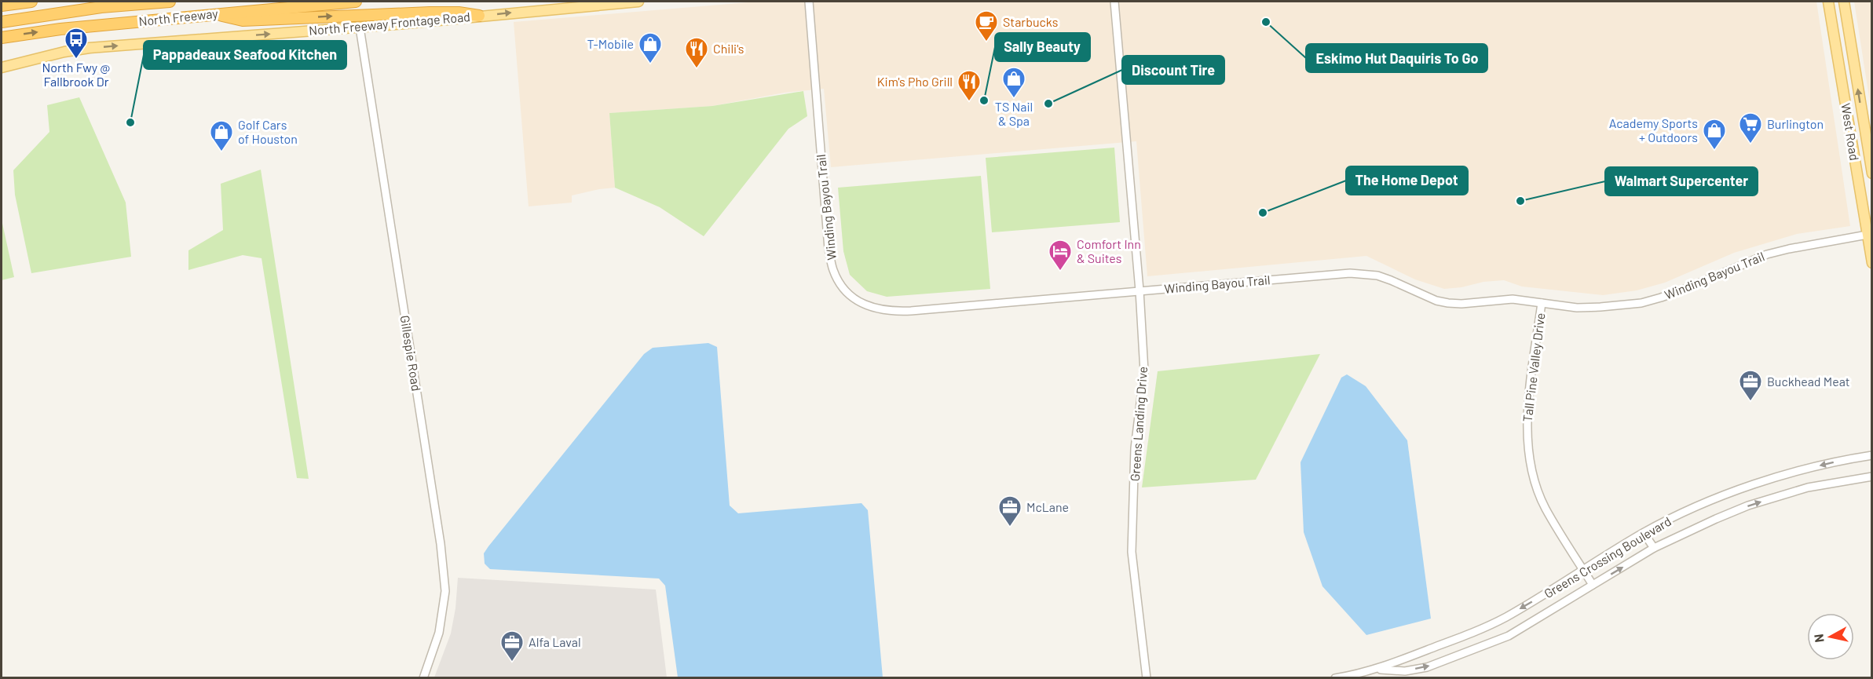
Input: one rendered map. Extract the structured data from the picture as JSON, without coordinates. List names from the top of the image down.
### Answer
{
  "streets": {
    "highway": ["North Freeway"],
    "main road": ["North Freeway Frontage Road", "West Road"],
    "street": [
      "Winding Bayou Trail",
      "Gillespie Road",
      "Tall Pine Valley Drive",
      "Greens Landing Drive",
      "Greens Crossing Boulevard"
    ]
  },
  "crossings": [
    ["North Freeway Frontage Road", "Gillespie Road"],
    ["West Road", "Winding Bayou Trail"],
    ["Winding Bayou Trail", "Tall Pine Valley Drive"],
    ["Winding Bayou Trail", "Greens Landing Drive"],
    ["Tall Pine Valley Drive", "Greens Crossing Boulevard"]
  ],
  "one_way": ["North Freeway Frontage Road"],
  "places": {
    "other": [
      "Eskimo Hut Daquiris To Go",
      "Sally Beauty",
      "Discount Tire",
      "Pappadeaux Seafood Kitchen",
      "Walmart Supercenter",
      "The Home Depot"
    ],
    "cafe": ["Starbucks"],
    "bus stop": ["North Fwy @ Fallbrook Dr"],
    "shop": [
      "T-Mobile",
      "TS Nail & Spa",
      "Academy Sports + Outdoors",
      "Golf Cars of Houston"
    ],
    "restaurant": ["Chili's", "Kim's Pho Grill"],
    "supermarket": ["Burlington"],
    "hotel": ["Comfort Inn & Suites"],
    "office": ["Buckhead Meat", "McLane", "Alfa Laval"]
  },
  "north": "left"
}
